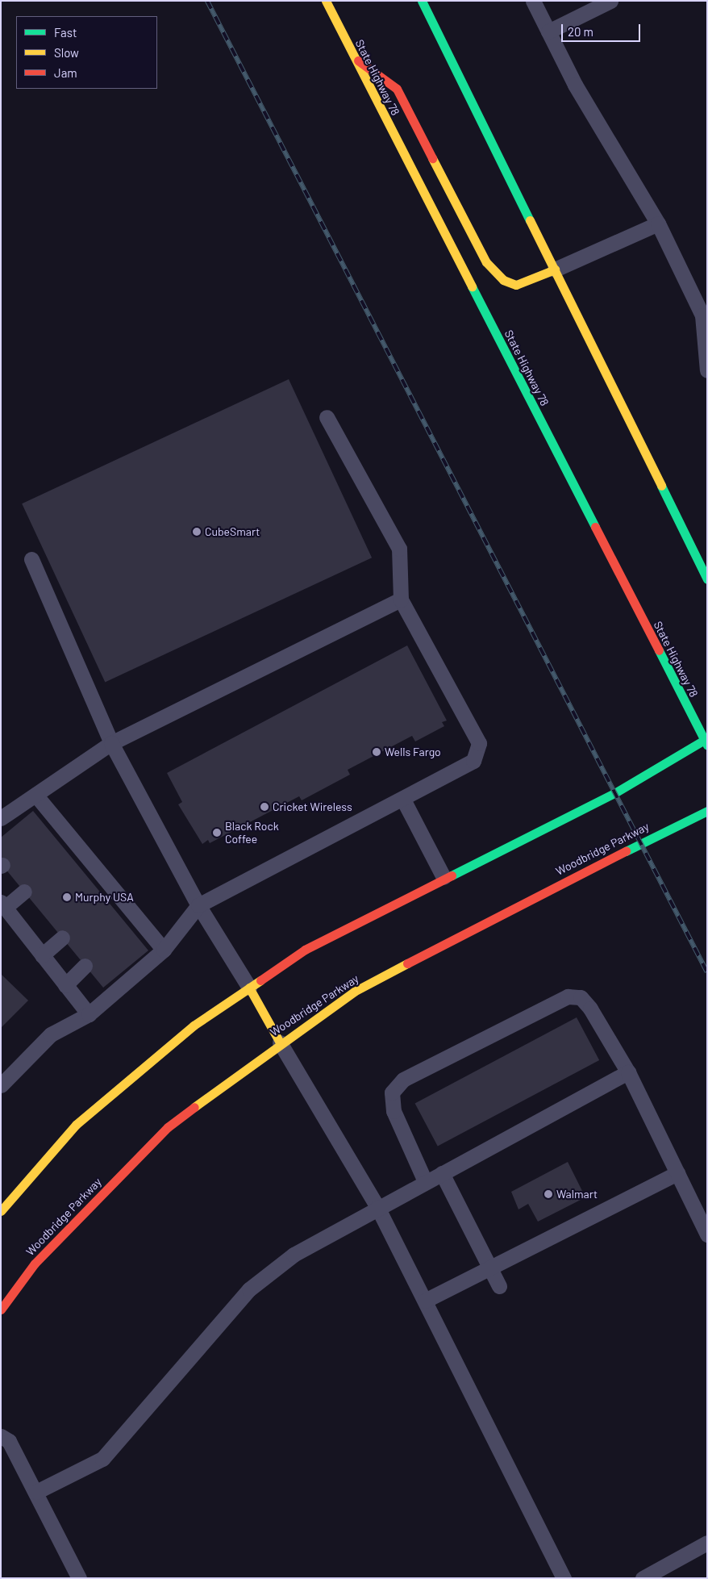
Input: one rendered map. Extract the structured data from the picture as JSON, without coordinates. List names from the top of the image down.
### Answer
{
  "streets": {
    "main road": ["State Highway 78", "Woodbridge Parkway"]
  },
  "places": [
    "CubeSmart",
    "Wells Fargo",
    "Cricket Wireless",
    "Black Rock Coffee",
    "Murphy USA",
    "Walmart"
  ],
  "legend": ["Fast", "Slow", "Jam"],
  "scale_bar": "20 m"
}
